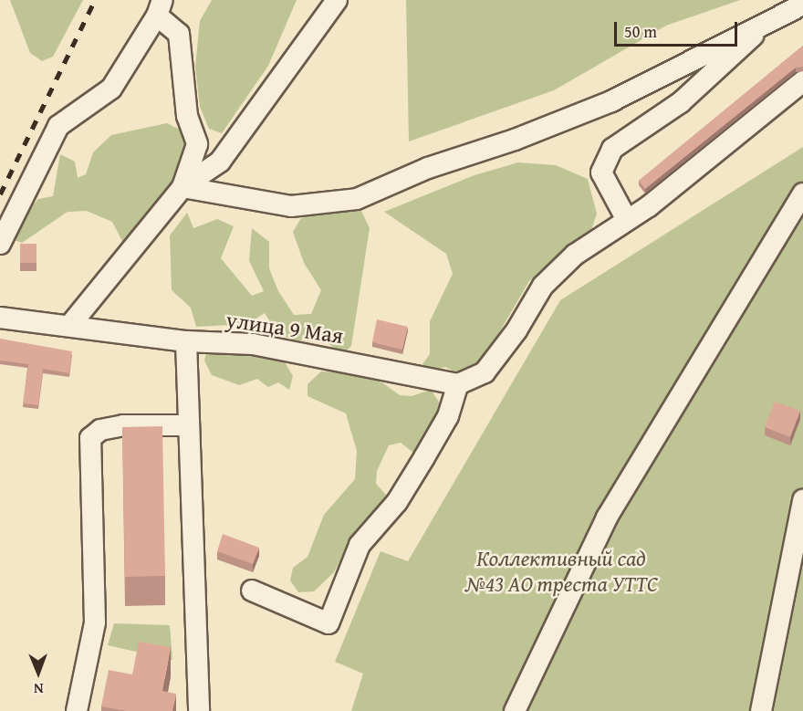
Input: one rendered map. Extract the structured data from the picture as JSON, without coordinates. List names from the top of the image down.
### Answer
{
  "streets": {
    "street": ["улица 9 Мая"]
  },
  "parks": ["Коллективный сад №43 АО треста УТТС"],
  "scale_bar": "50 m",
  "north": "bottom"
}
